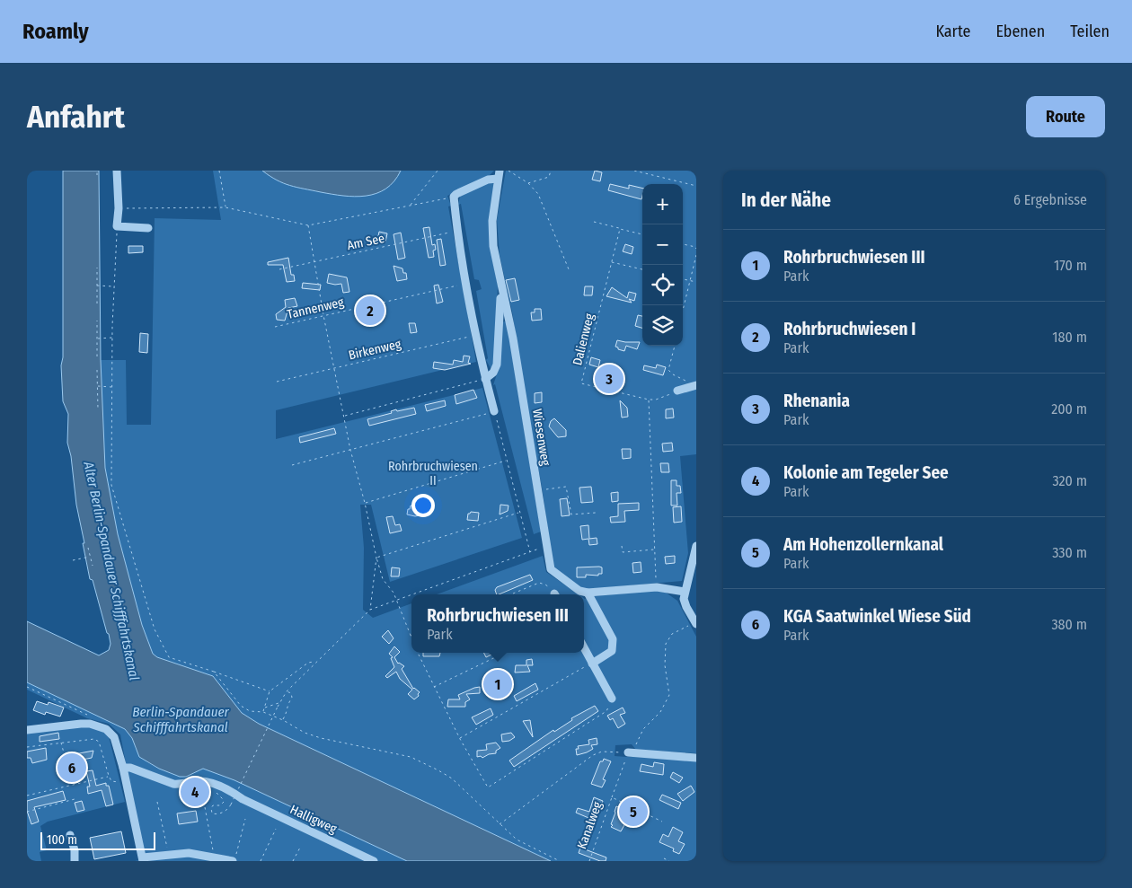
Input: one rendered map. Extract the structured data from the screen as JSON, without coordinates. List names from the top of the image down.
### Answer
{
  "streets": {
    "street": ["Wiesenweg", "Halligweg"],
    "path": [
      "Am See",
      "Tannenweg",
      "Dalienweg",
      "Birkenweg",
      "Kanalweg"
    ]
  },
  "water": ["Alter Berlin-Spandauer Schifffahrtskanal", "Berlin-Spandauer Schifffahrtskanal"],
  "parks": ["Rohrbruchwiesen II"],
  "scale_bar": "100 m",
  "page": {
    "header": "Roamly",
    "nav": ["Karte", "Ebenen", "Teilen"],
    "buttons": "Route",
    "title": "Anfahrt",
    "heading": ["In der Nähe", "6 Ergebnisse"],
    "map_buttons": ["+", "−"],
    "list": [
      {
        "mark": "1",
        "name": "Rohrbruchwiesen III",
        "note": "Park",
        "value": "170 m"
      },
      {
        "mark": "2",
        "name": "Rohrbruchwiesen I",
        "note": "Park",
        "value": "180 m"
      },
      {
        "mark": "3",
        "name": "Rhenania",
        "note": "Park",
        "value": "200 m"
      },
      {
        "mark": "4",
        "name": "Kolonie am Tegeler See",
        "note": "Park",
        "value": "320 m"
      },
      {
        "mark": "5",
        "name": "Am Hohenzollernkanal",
        "note": "Park",
        "value": "330 m"
      },
      {
        "mark": "6",
        "name": "KGA Saatwinkel Wiese Süd",
        "note": "Park",
        "value": "380 m"
      }
    ],
    "pins": [
      "2",
      "3",
      "1",
      "6",
      "4",
      "5"
    ],
    "popup": ["Rohrbruchwiesen III", "Park"],
    "scale": "100 m"
  }
}
